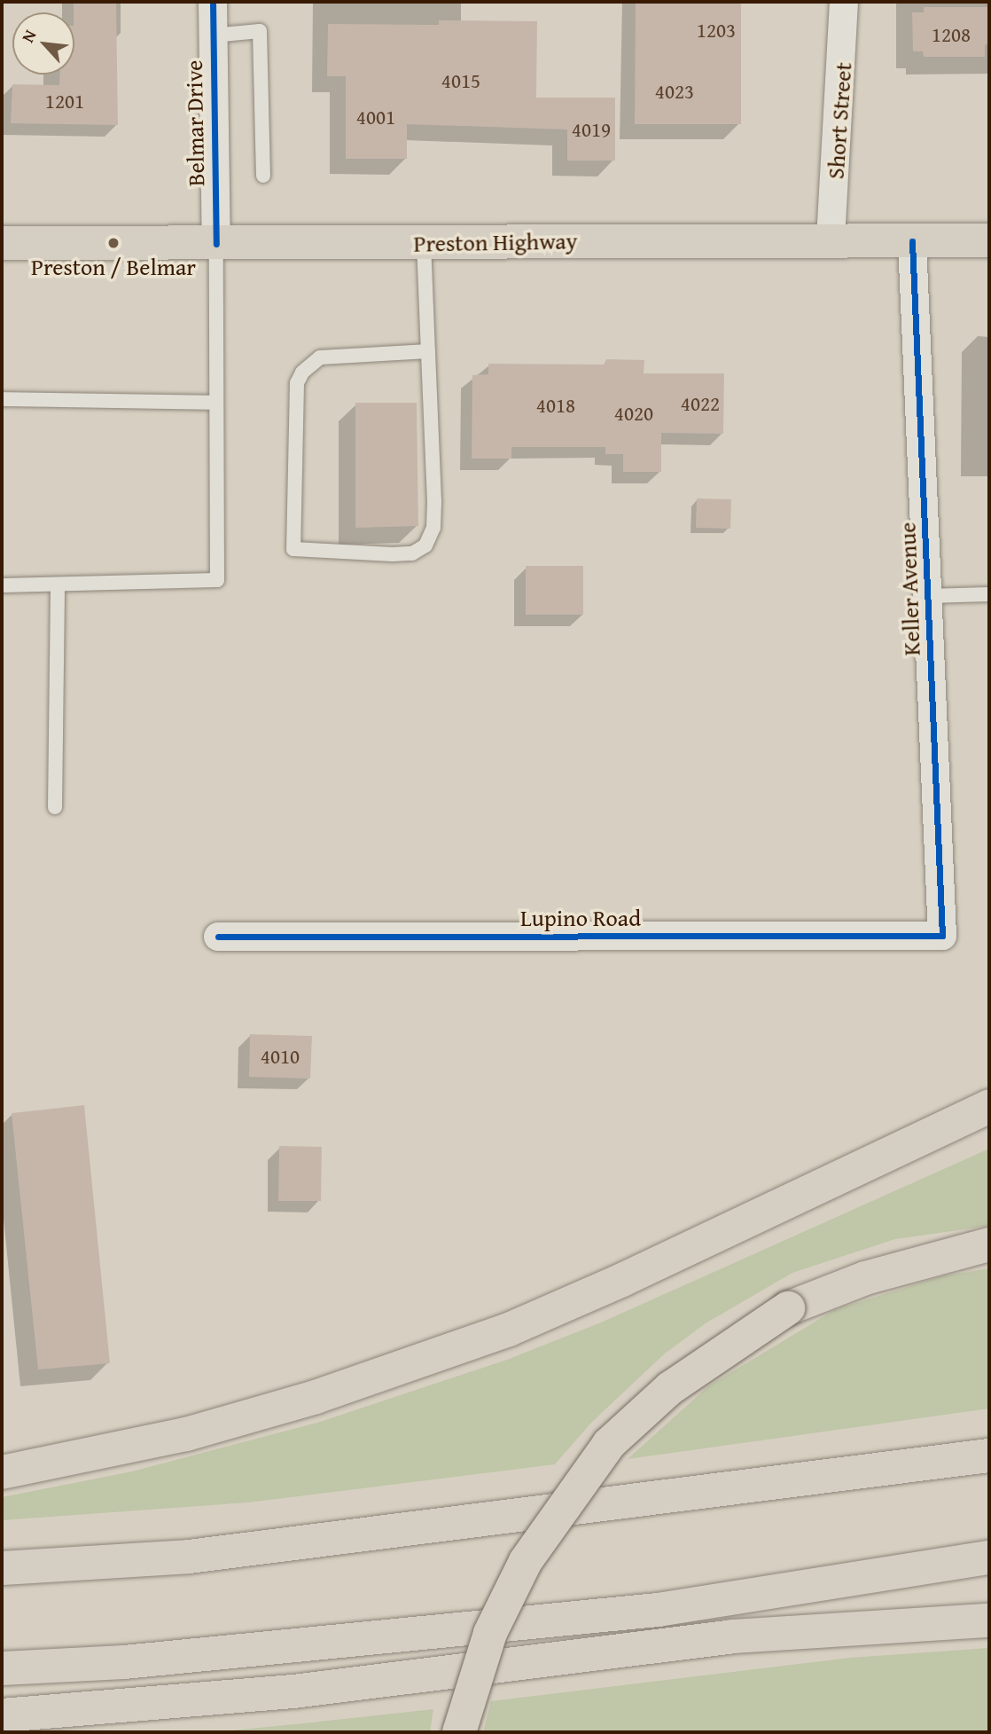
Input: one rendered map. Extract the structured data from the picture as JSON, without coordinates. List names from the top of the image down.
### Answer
{
  "streets": {
    "main road": ["Preston Highway"],
    "street": [
      "Short Street",
      "Belmar Drive",
      "Keller Avenue",
      "Lupino Road"
    ]
  },
  "crossings": [
    ["Short Street", "Preston Highway"],
    ["Belmar Drive", "Preston Highway"],
    ["Preston Highway", "Keller Avenue"],
    ["Keller Avenue", "Lupino Road"]
  ],
  "places": ["Preston / Belmar"],
  "house_numbers": [
    "1203",
    "1208",
    "4015",
    "4023",
    "1201",
    "4001",
    "4019",
    "4022",
    "4018",
    "4020",
    "4010"
  ],
  "north": "top left"
}
